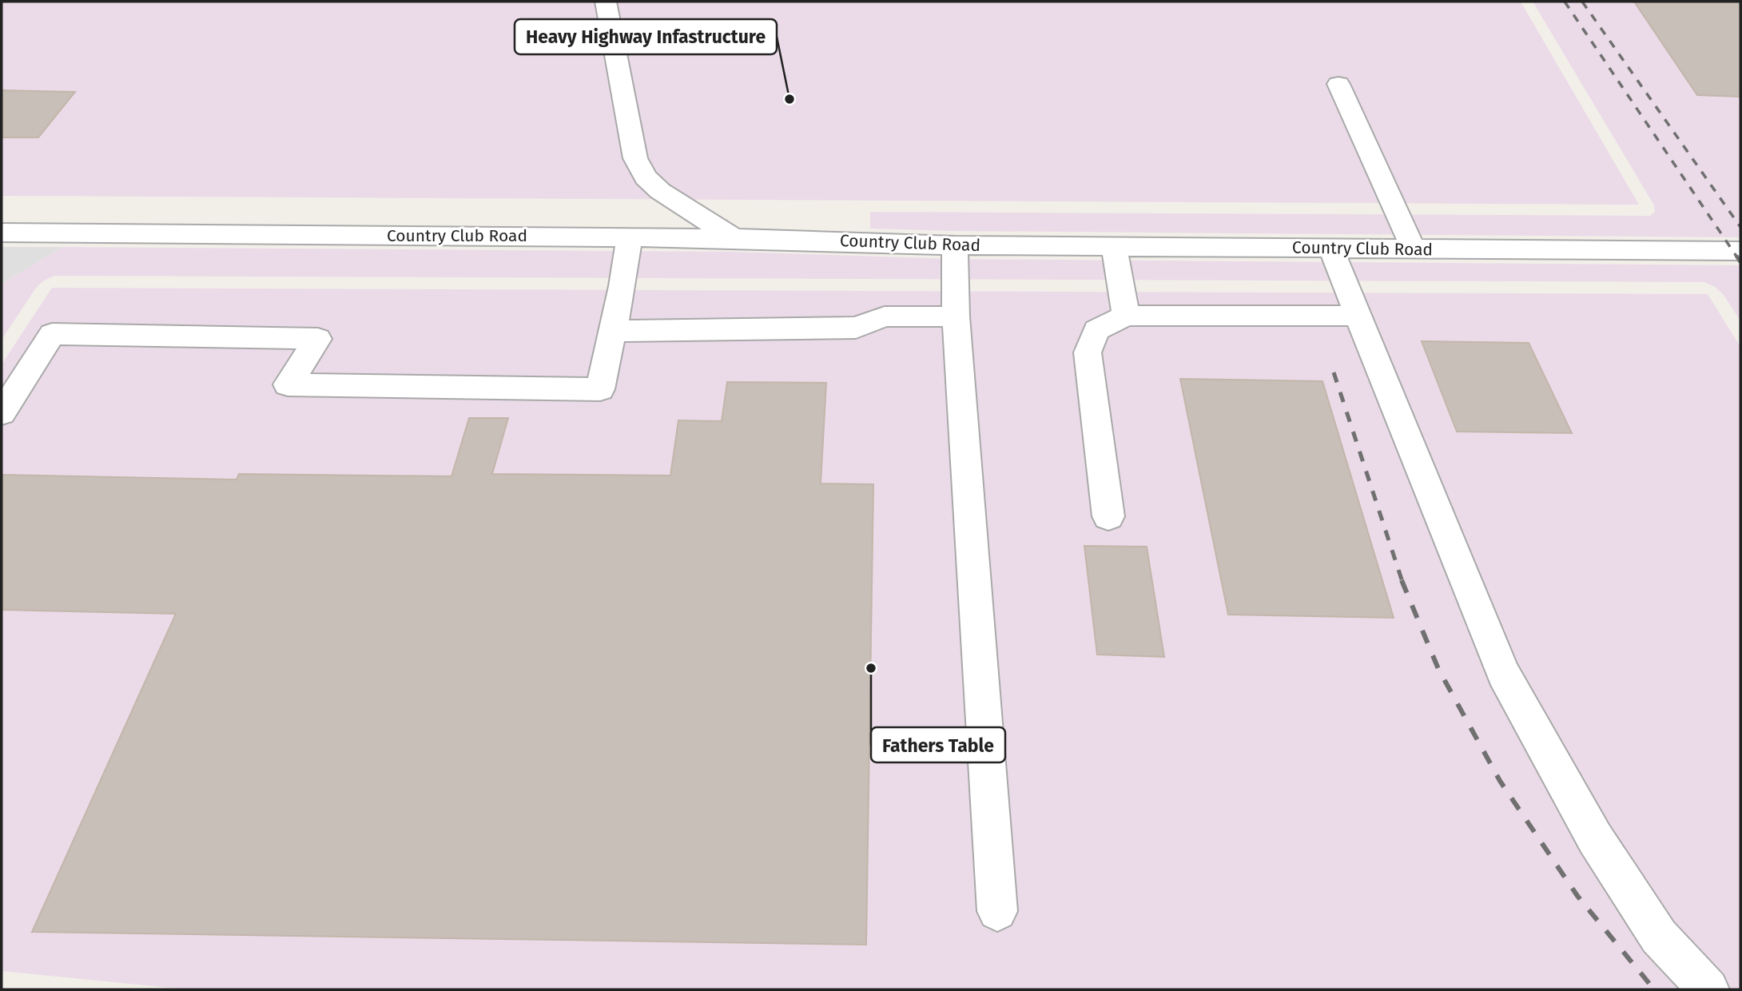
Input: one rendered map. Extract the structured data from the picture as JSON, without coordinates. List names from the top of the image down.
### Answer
{
  "streets": {
    "street": ["Country Club Road"]
  },
  "places": ["Heavy Highway Infastructure", "Fathers Table"]
}
